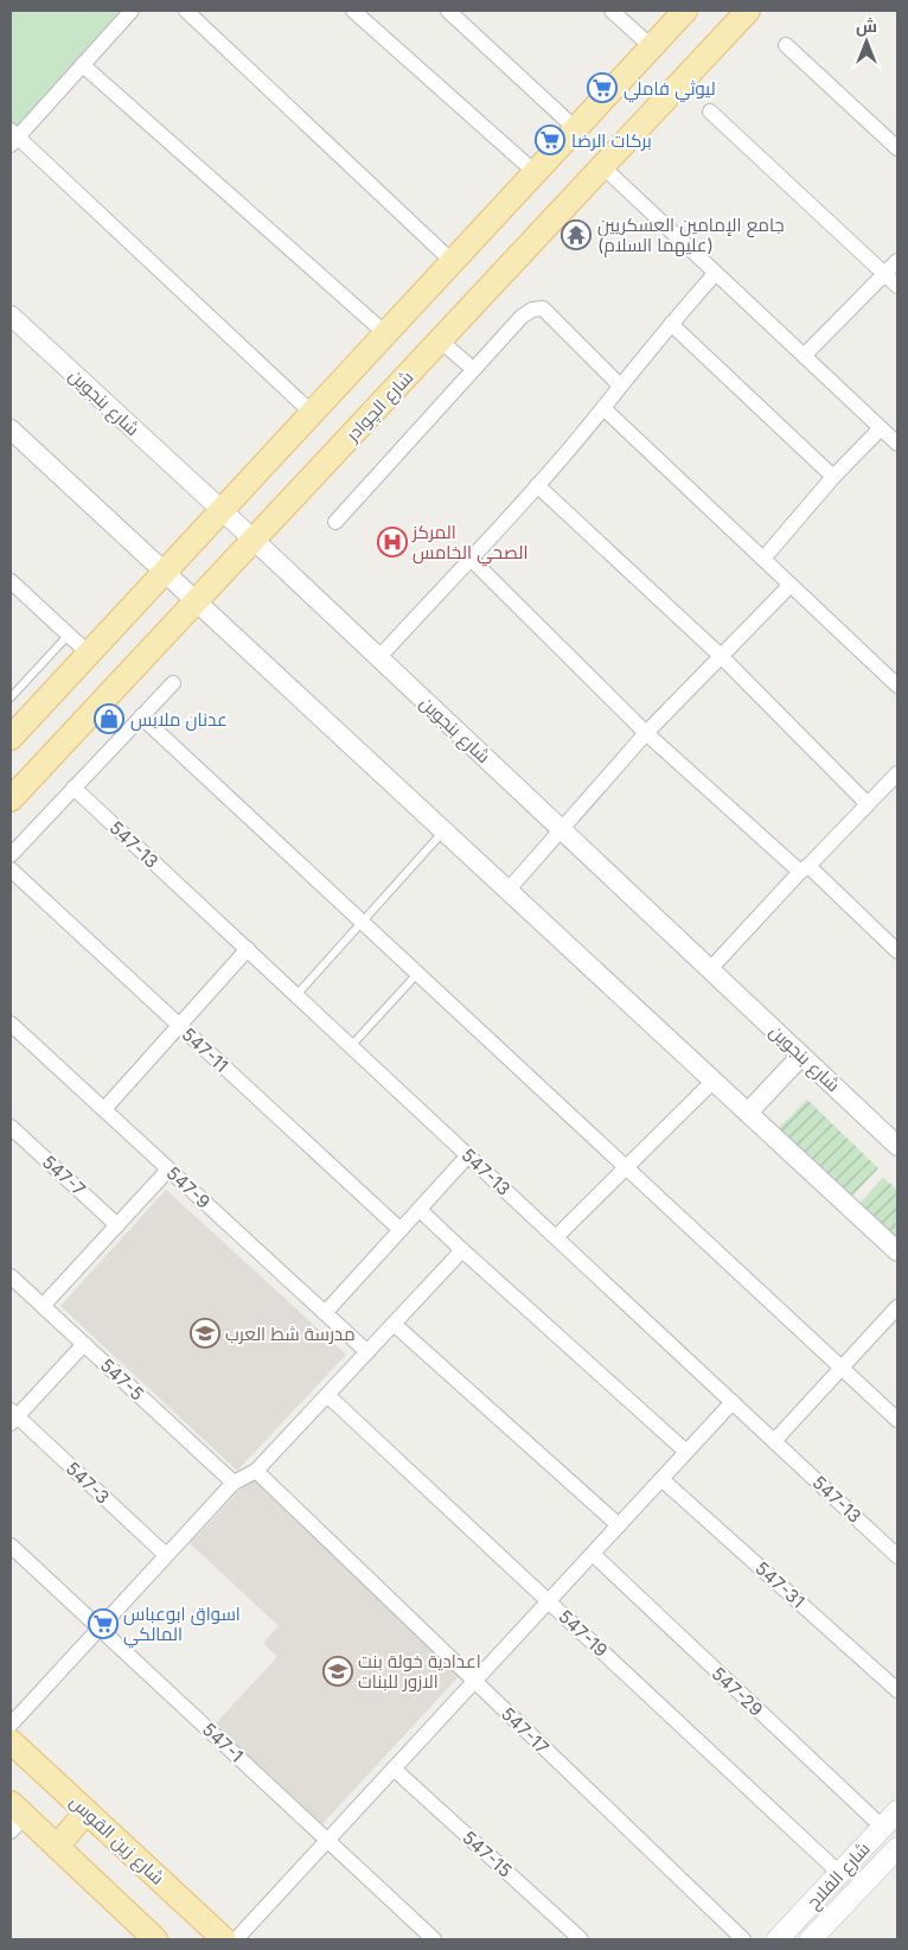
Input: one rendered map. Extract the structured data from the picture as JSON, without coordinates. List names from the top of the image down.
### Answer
{
  "streets": {
    "main road": ["شارع الچوادر", "شارع زين القوس", "شارع الفلاح"],
    "street": [
      "شارع بنجوين",
      "547-13",
      "547-11",
      "547-7",
      "547-9",
      "547-5",
      "547-3",
      "547-31",
      "547-19",
      "547-29",
      "547-17",
      "547-1",
      "547-15"
    ]
  },
  "crossings": [
    ["شارع بنجوين", "شارع الچوادر"],
    ["547-19", "شارع الفلاح"],
    ["547-29", "شارع الفلاح"]
  ],
  "places": {
    "supermarket": ["ليوثي فاملي", "بركات الرضا", "اسواق ابوعباس المالكي"],
    "temple": ["جامع الإمامين العسكريين (عليهما السلام)"],
    "hospital": ["المركز الصحي الخامس"],
    "shop": ["عدنان ملابس"],
    "school or university": ["مدرسة شط العرب", "اعدادية خولة بنت الازور للبنات"]
  },
  "north": "top"
}
